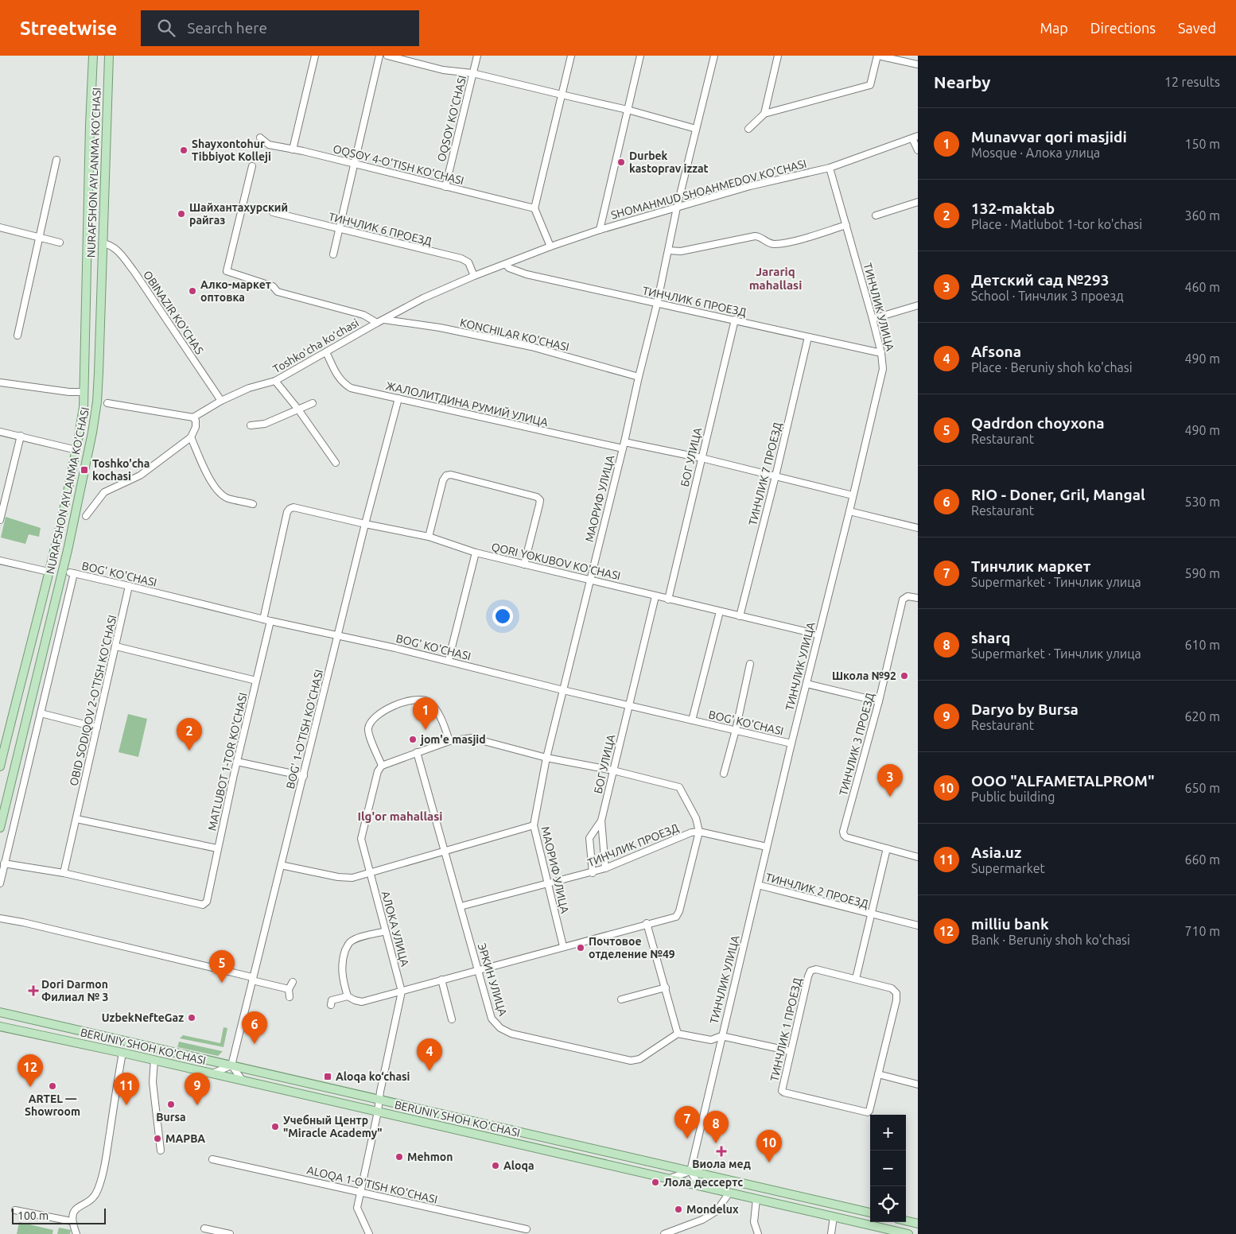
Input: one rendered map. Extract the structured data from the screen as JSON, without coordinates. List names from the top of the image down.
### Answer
{
  "streets": {
    "main road": ["NURAFSHON AYLANMA KO'CHASI", "BERUNIY SHOH KO'CHASI"],
    "street": [
      "OQSOY KO'CHASI",
      "OQSOY 4-O'TISH KO'CHASI",
      "SHOMAHMUD SHOAHMEDOV KO'CHASI",
      "ТИНЧЛИК 6 ПРОЕЗД",
      "ТИНЧЛИК УЛИЦА",
      "OBINAZIR KO'CHAS",
      "KONCHILAR KO'CHASI",
      "Toshkoʻcha koʻchasi",
      "ЖАЛОЛИТДИНА РУМИЙ УЛИЦА",
      "БОГ УЛИЦА",
      "ТИНЧЛИК 7 ПРОЕЗД",
      "МАОРИФ УЛИЦА",
      "QORI YOKUBOV KO'CHASI",
      "BOG' KO'CHASI",
      "OBID SODIQOV 2-O'TISH KO'CHASI",
      "BOG' 1-O'TISH KO'CHASI",
      "ТИНЧЛИК 3 ПРОЕЗД",
      "MATLUBOT 1-TOR KO'CHASI",
      "ТИНЧЛИК ПРОЕЗД",
      "ТИНЧЛИК 2 ПРОЕЗД",
      "АЛОКА УЛИЦА",
      "ЭРКИН УЛИЦА",
      "ТИНЧЛИК 1 ПРОЕЗД",
      "ALOQA 1-O'TISH KO'CHASI"
    ]
  },
  "crossings": [
    ["OQSOY KO'CHASI", "OQSOY 4-O'TISH KO'CHASI"],
    ["NURAFSHON AYLANMA KO'CHASI", "OBINAZIR KO'CHAS"],
    ["SHOMAHMUD SHOAHMEDOV KO'CHASI", "ТИНЧЛИК 6 ПРОЕЗД"],
    ["SHOMAHMUD SHOAHMEDOV KO'CHASI", "ТИНЧЛИК УЛИЦА"],
    ["SHOMAHMUD SHOAHMEDOV KO'CHASI", "Toshkoʻcha koʻchasi"],
    ["SHOMAHMUD SHOAHMEDOV KO'CHASI", "МАОРИФ УЛИЦА"],
    ["ТИНЧЛИК 6 ПРОЕЗД", "ТИНЧЛИК УЛИЦА"],
    ["ТИНЧЛИК 6 ПРОЕЗД", "Toshkoʻcha koʻchasi"],
    ["ТИНЧЛИК 6 ПРОЕЗД", "БОГ УЛИЦА"],
    ["ТИНЧЛИК 6 ПРОЕЗД", "ТИНЧЛИК 7 ПРОЕЗД"],
    ["ТИНЧЛИК 6 ПРОЕЗД", "МАОРИФ УЛИЦА"],
    ["ТИНЧЛИК УЛИЦА", "QORI YOKUBOV KO'CHASI"],
    ["ТИНЧЛИК УЛИЦА", "BOG' KO'CHASI"],
    ["ТИНЧЛИК УЛИЦА", "ТИНЧЛИК ПРОЕЗД"],
    ["ТИНЧЛИК УЛИЦА", "ТИНЧЛИК 2 ПРОЕЗД"],
    ["ТИНЧЛИК УЛИЦА", "BERUNIY SHOH KO'CHASI"],
    ["OBINAZIR KO'CHAS", "Toshkoʻcha koʻchasi"],
    ["KONCHILAR KO'CHASI", "Toshkoʻcha koʻchasi"],
    ["KONCHILAR KO'CHASI", "МАОРИФ УЛИЦА"],
    ["Toshkoʻcha koʻchasi", "ЖАЛОЛИТДИНА РУМИЙ УЛИЦА"],
    ["ЖАЛОЛИТДИНА РУМИЙ УЛИЦА", "МАОРИФ УЛИЦА"],
    ["ЖАЛОЛИТДИНА РУМИЙ УЛИЦА", "BOG' 1-O'TISH KO'CHASI"],
    ["БОГ УЛИЦА", "QORI YOKUBOV KO'CHASI"],
    ["БОГ УЛИЦА", "BOG' KO'CHASI"],
    ["БОГ УЛИЦА", "ТИНЧЛИК ПРОЕЗД"],
    ["ТИНЧЛИК 7 ПРОЕЗД", "QORI YOKUBOV KO'CHASI"],
    ["МАОРИФ УЛИЦА", "QORI YOKUBOV KO'CHASI"],
    ["МАОРИФ УЛИЦА", "BOG' KO'CHASI"],
    ["МАОРИФ УЛИЦА", "ТИНЧЛИК ПРОЕЗД"],
    ["QORI YOKUBOV KO'CHASI", "BOG' KO'CHASI"],
    ["QORI YOKUBOV KO'CHASI", "BOG' 1-O'TISH KO'CHASI"],
    ["BOG' KO'CHASI", "OBID SODIQOV 2-O'TISH KO'CHASI"],
    ["BOG' KO'CHASI", "BOG' 1-O'TISH KO'CHASI"],
    ["BOG' KO'CHASI", "MATLUBOT 1-TOR KO'CHASI"],
    ["OBID SODIQOV 2-O'TISH KO'CHASI", "MATLUBOT 1-TOR KO'CHASI"],
    ["BOG' 1-O'TISH KO'CHASI", "BERUNIY SHOH KO'CHASI"],
    ["ТИНЧЛИК 3 ПРОЕЗД", "ТИНЧЛИК 2 ПРОЕЗД"],
    ["ТИНЧЛИК ПРОЕЗД", "ЭРКИН УЛИЦА"],
    ["ТИНЧЛИК 2 ПРОЕЗД", "ТИНЧЛИК 1 ПРОЕЗД"],
    ["АЛОКА УЛИЦА", "BERUNIY SHOH KO'CHASI"],
    ["АЛОКА УЛИЦА", "ALOQA 1-O'TISH KO'CHASI"]
  ],
  "districts": ["Jarariq mahallasi", "Ilg'or mahallasi"],
  "places": {
    "other": [
      "Shayxontohur Tibbiyot Kolleji",
      "Durbek kastoprav izzat",
      "Шайхантахурский райгаз",
      "Алко-маркет оптовка",
      "Школа №92",
      "jom'e masjid",
      "Почтовое отделение №49",
      "UzbekNefteGaz",
      "ARTEL — Showroom",
      "Bursa",
      "Учебный Центр \"Miracle Academy\"",
      "МАРВА",
      "Mehmon",
      "Aloqa",
      "Лола дессертс",
      "Mondelux"
    ],
    "transit": ["Toshko'cha kochasi", "Aloqa ko‘chasi"],
    "health": ["Dori Darmon Филиал № 3", "Виола мед"]
  },
  "scale_bar": "100 m",
  "page": {
    "header": "Streetwise",
    "search": "Search here",
    "nav": ["Map", "Directions", "Saved"],
    "heading": ["Nearby", "12 results"],
    "list": [
      {
        "mark": "1",
        "name": "Munavvar qori masjidi",
        "note": "Mosque · Алока улица",
        "value": "150 m"
      },
      {
        "mark": "2",
        "name": "132-maktab",
        "note": "Place · Matlubot 1-tor ko'chasi",
        "value": "360 m"
      },
      {
        "mark": "3",
        "name": "Детский сад №293",
        "note": "School · Тинчлик 3 проезд",
        "value": "460 m"
      },
      {
        "mark": "4",
        "name": "Afsona",
        "note": "Place · Beruniy shoh ko'chasi",
        "value": "490 m"
      },
      {
        "mark": "5",
        "name": "Qadrdon choyxona",
        "note": "Restaurant",
        "value": "490 m"
      },
      {
        "mark": "6",
        "name": "RIO - Doner, Gril, Mangal",
        "note": "Restaurant",
        "value": "530 m"
      },
      {
        "mark": "7",
        "name": "Тинчлик маркет",
        "note": "Supermarket · Тинчлик улица",
        "value": "590 m"
      },
      {
        "mark": "8",
        "name": "sharq",
        "note": "Supermarket · Тинчлик улица",
        "value": "610 m"
      },
      {
        "mark": "9",
        "name": "Daryo by Bursa",
        "note": "Restaurant",
        "value": "620 m"
      },
      {
        "mark": "10",
        "name": "OOO \"ALFAMETALPROM\"",
        "note": "Public building",
        "value": "650 m"
      },
      {
        "mark": "11",
        "name": "Asia.uz",
        "note": "Supermarket",
        "value": "660 m"
      },
      {
        "mark": "12",
        "name": "milliu bank",
        "note": "Bank · Beruniy shoh ko'chasi",
        "value": "710 m"
      }
    ],
    "pins": [
      "1",
      "2",
      "3",
      "5",
      "6",
      "4",
      "12",
      "9",
      "11",
      "7",
      "8",
      "10"
    ],
    "map_buttons": ["+", "−"],
    "scale": "100 m"
  }
}
